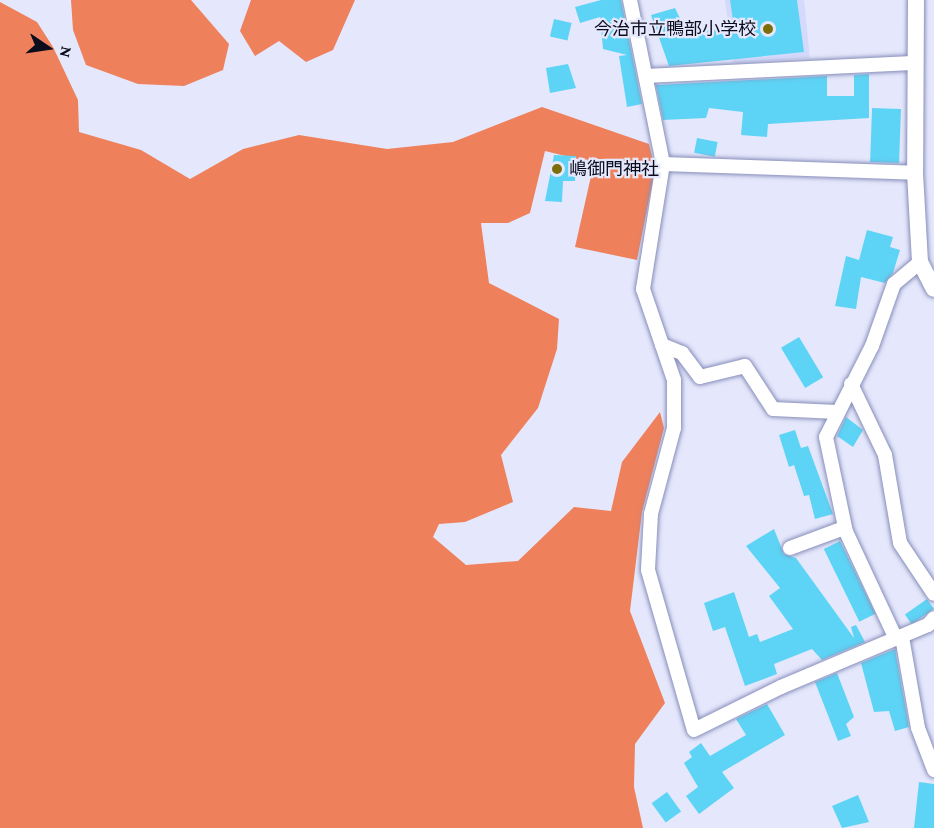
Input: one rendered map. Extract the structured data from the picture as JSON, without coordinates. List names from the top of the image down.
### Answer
{
  "places": ["今治市立鴨部小学校", "嶋御門神社"],
  "north": "right"
}
